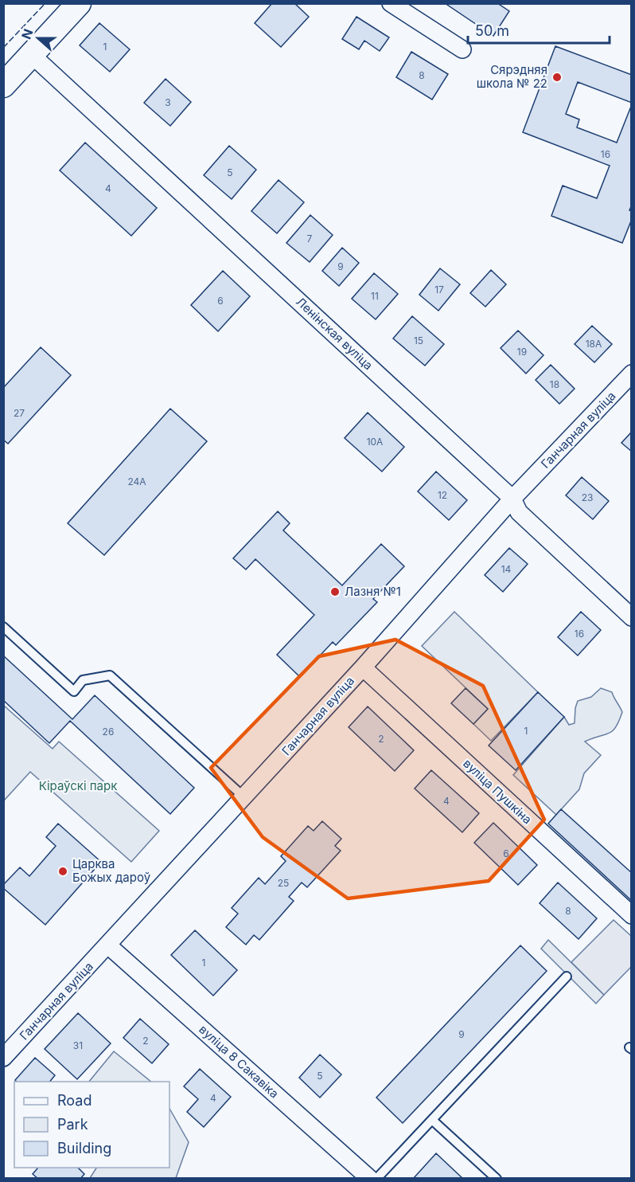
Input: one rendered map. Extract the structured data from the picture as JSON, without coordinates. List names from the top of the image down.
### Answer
{
  "streets": {
    "street": [
      "Ленінская вуліца",
      "Ганчарная вуліца",
      "вуліца Пушкіна",
      "вуліца 8 Сакавіка"
    ]
  },
  "crossings": [
    ["Ленінская вуліца", "Ганчарная вуліца"],
    ["Ганчарная вуліца", "вуліца Пушкіна"],
    ["Ганчарная вуліца", "вуліца 8 Сакавіка"]
  ],
  "parks": ["Кіраўскі парк"],
  "places": ["Сярэдняя школа № 22", "Лазня №1", "Царква Божых дароў"],
  "house_numbers": [
    "1",
    "8",
    "3",
    "16",
    "5",
    "4",
    "7",
    "9",
    "17",
    "11",
    "6",
    "15",
    "18А",
    "19",
    "18",
    "27",
    "10А",
    "24А",
    "12",
    "23",
    "14",
    "16",
    "1",
    "26",
    "2",
    "4",
    "6",
    "25",
    "8",
    "1",
    "9",
    "2",
    "31",
    "5",
    "4"
  ],
  "legend": ["Road", "Park", "Building"],
  "scale_bar": "50 m",
  "north": "left"
}
